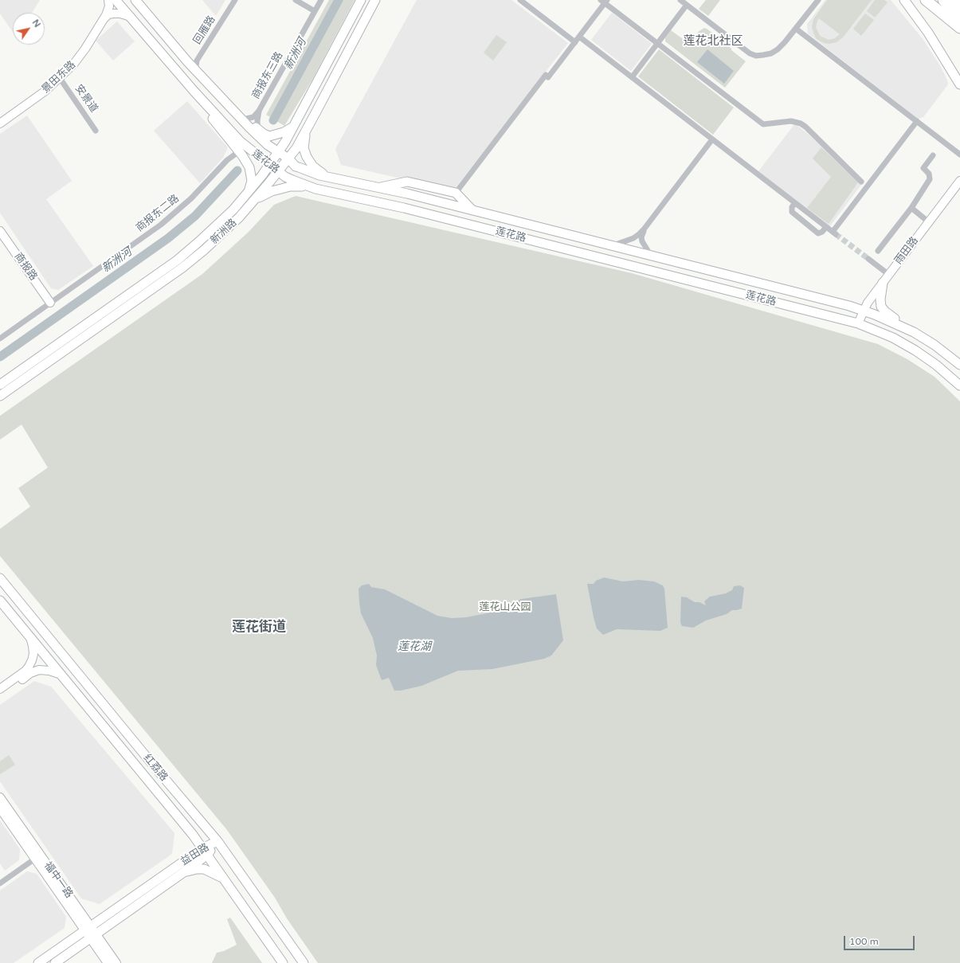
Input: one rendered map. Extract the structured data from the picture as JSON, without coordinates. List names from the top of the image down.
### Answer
{
  "streets": {
    "main road": [
      "莲花路",
      "新洲路",
      "红荔路",
      "益田路"
    ],
    "street": [
      "回雁路",
      "商报东三路",
      "景田东路",
      "安景道",
      "商报东二路",
      "雨田路",
      "商报路",
      "福中一路"
    ]
  },
  "crossings": [
    ["回雁路", "莲花路"],
    ["景田东路", "安景道"],
    ["莲花路", "新洲路"],
    ["莲花路", "雨田路"],
    ["商报东二路", "商报路"],
    ["红荔路", "益田路"],
    ["益田路", "福中一路"]
  ],
  "districts": ["莲花北社区", "莲花街道"],
  "water": ["新洲河", "莲花湖"],
  "parks": ["莲花山公园"],
  "scale_bar": "100 m",
  "north": "top right"
}
